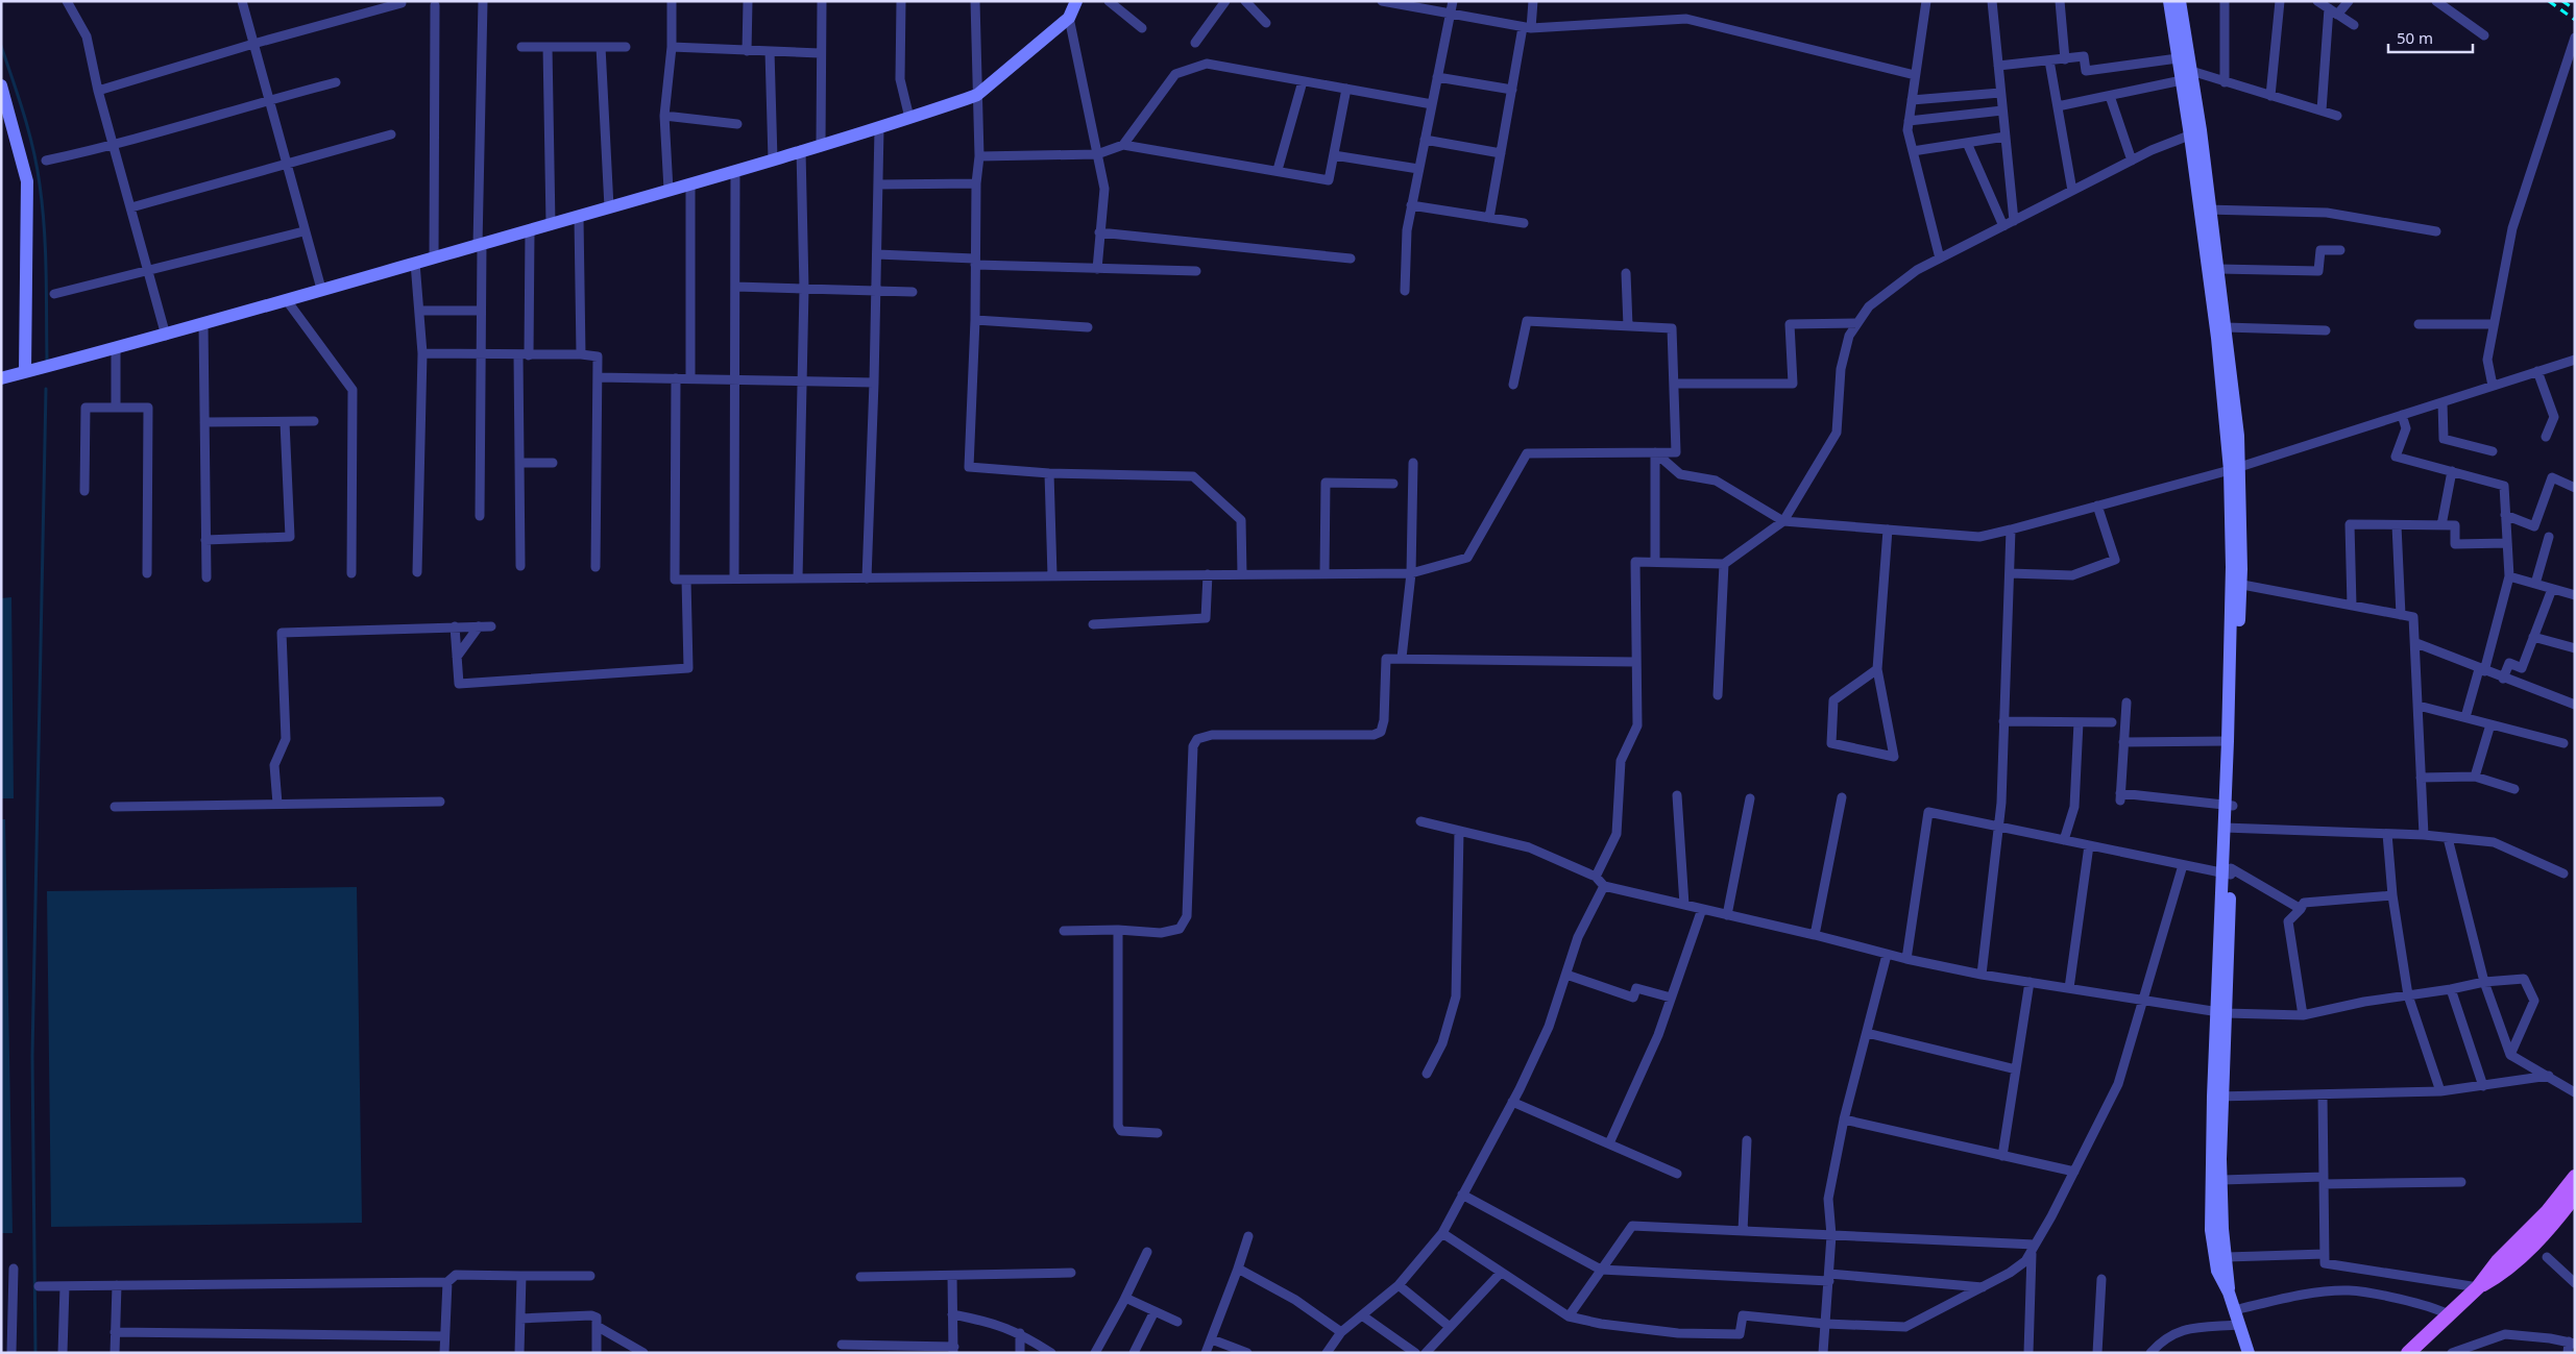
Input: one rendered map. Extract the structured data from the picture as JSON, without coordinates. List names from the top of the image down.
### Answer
{
  "scale_bar": "50 m"
}
